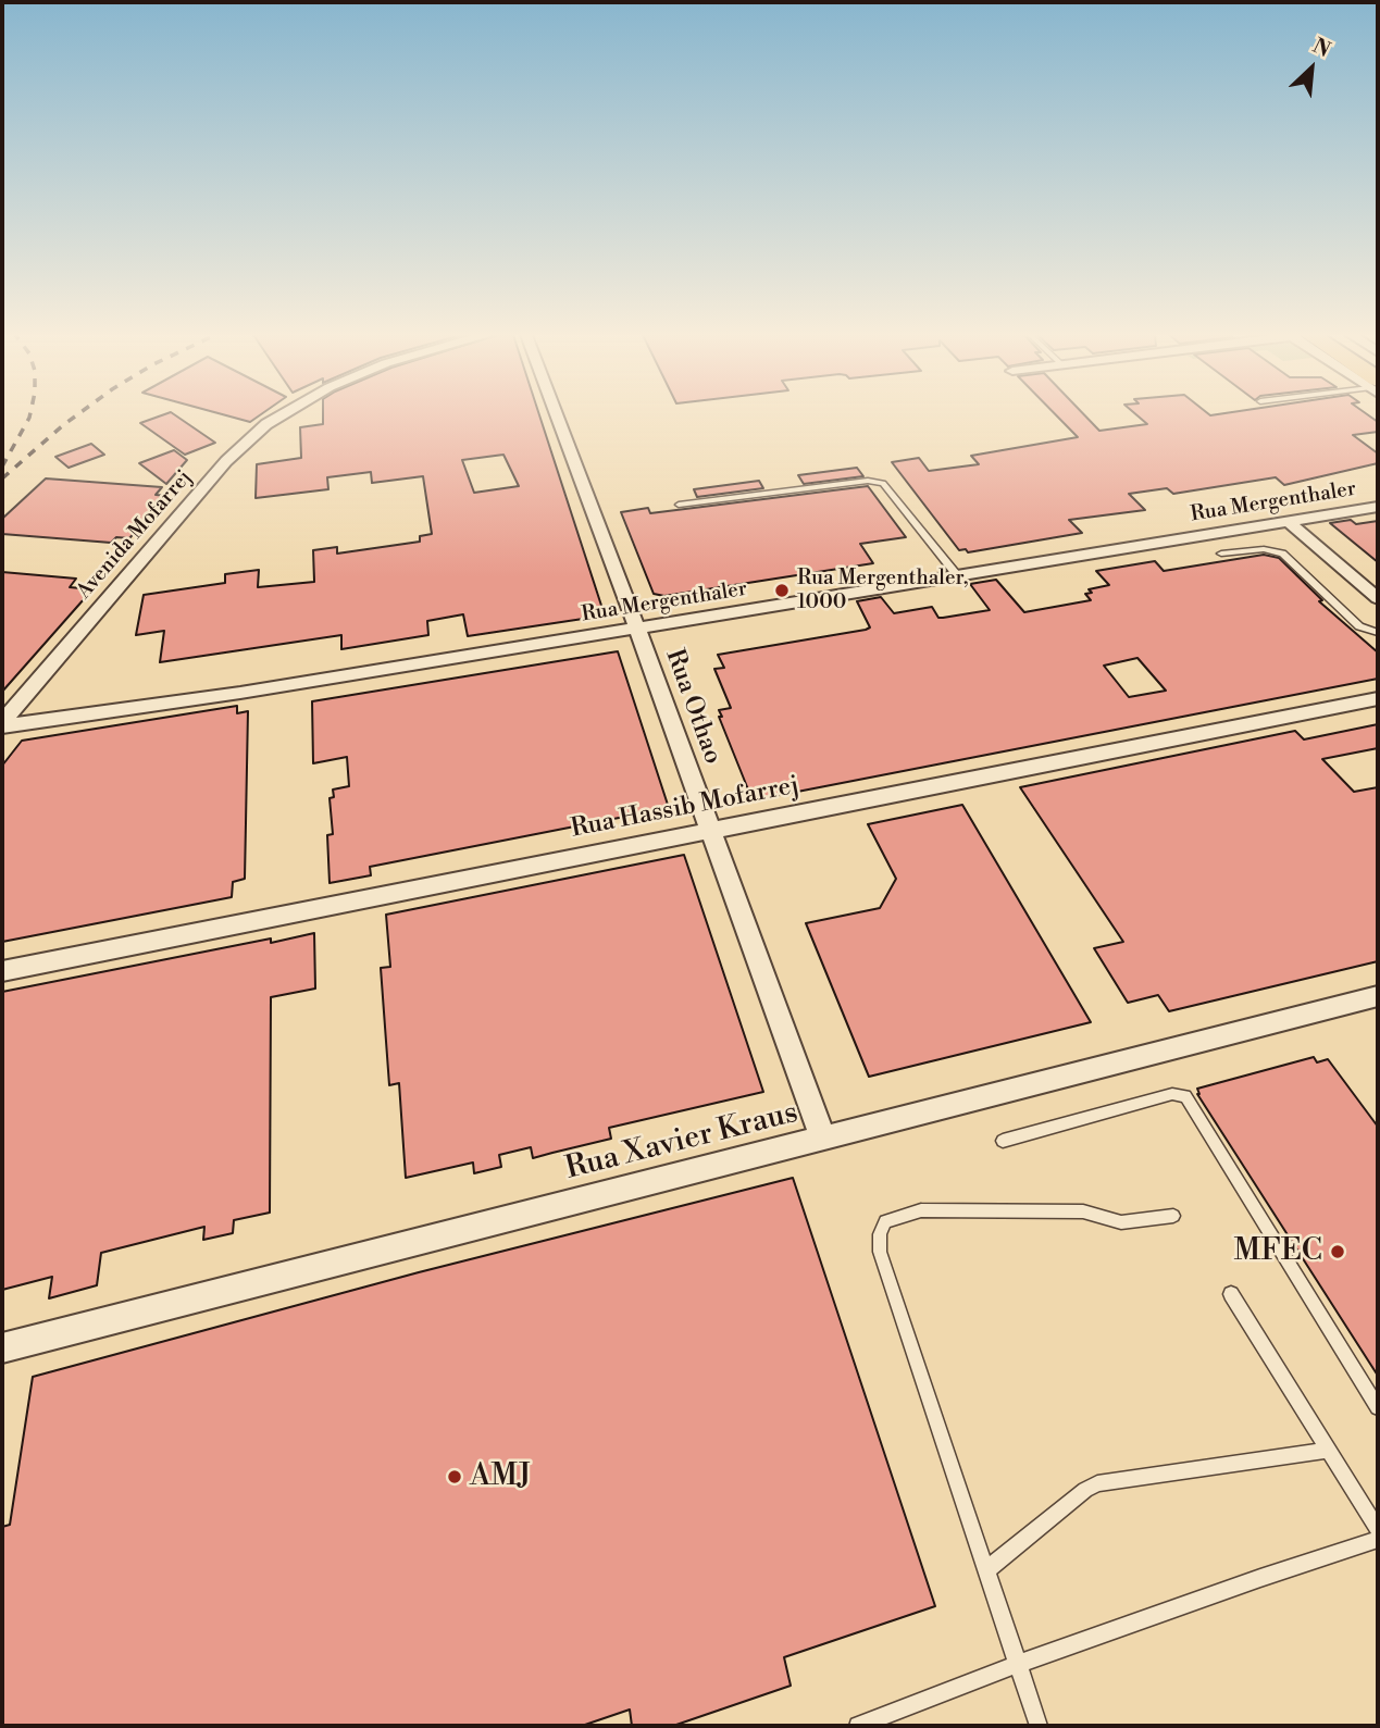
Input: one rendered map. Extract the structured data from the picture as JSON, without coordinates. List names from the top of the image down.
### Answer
{
  "streets": {
    "street": [
      "Rua Mergenthaler",
      "Avenida Mofarrej",
      "Rua Othao",
      "Rua Hassib Mofarrej",
      "Rua Xavier Kraus"
    ]
  },
  "crossings": [
    ["Rua Mergenthaler", "Avenida Mofarrej"],
    ["Rua Mergenthaler", "Rua Othao"],
    ["Rua Othao", "Rua Hassib Mofarrej"],
    ["Rua Othao", "Rua Xavier Kraus"]
  ],
  "places": ["Rua Mergenthaler, 1000", "MFEC", "AMJ"],
  "north": "top right"
}
